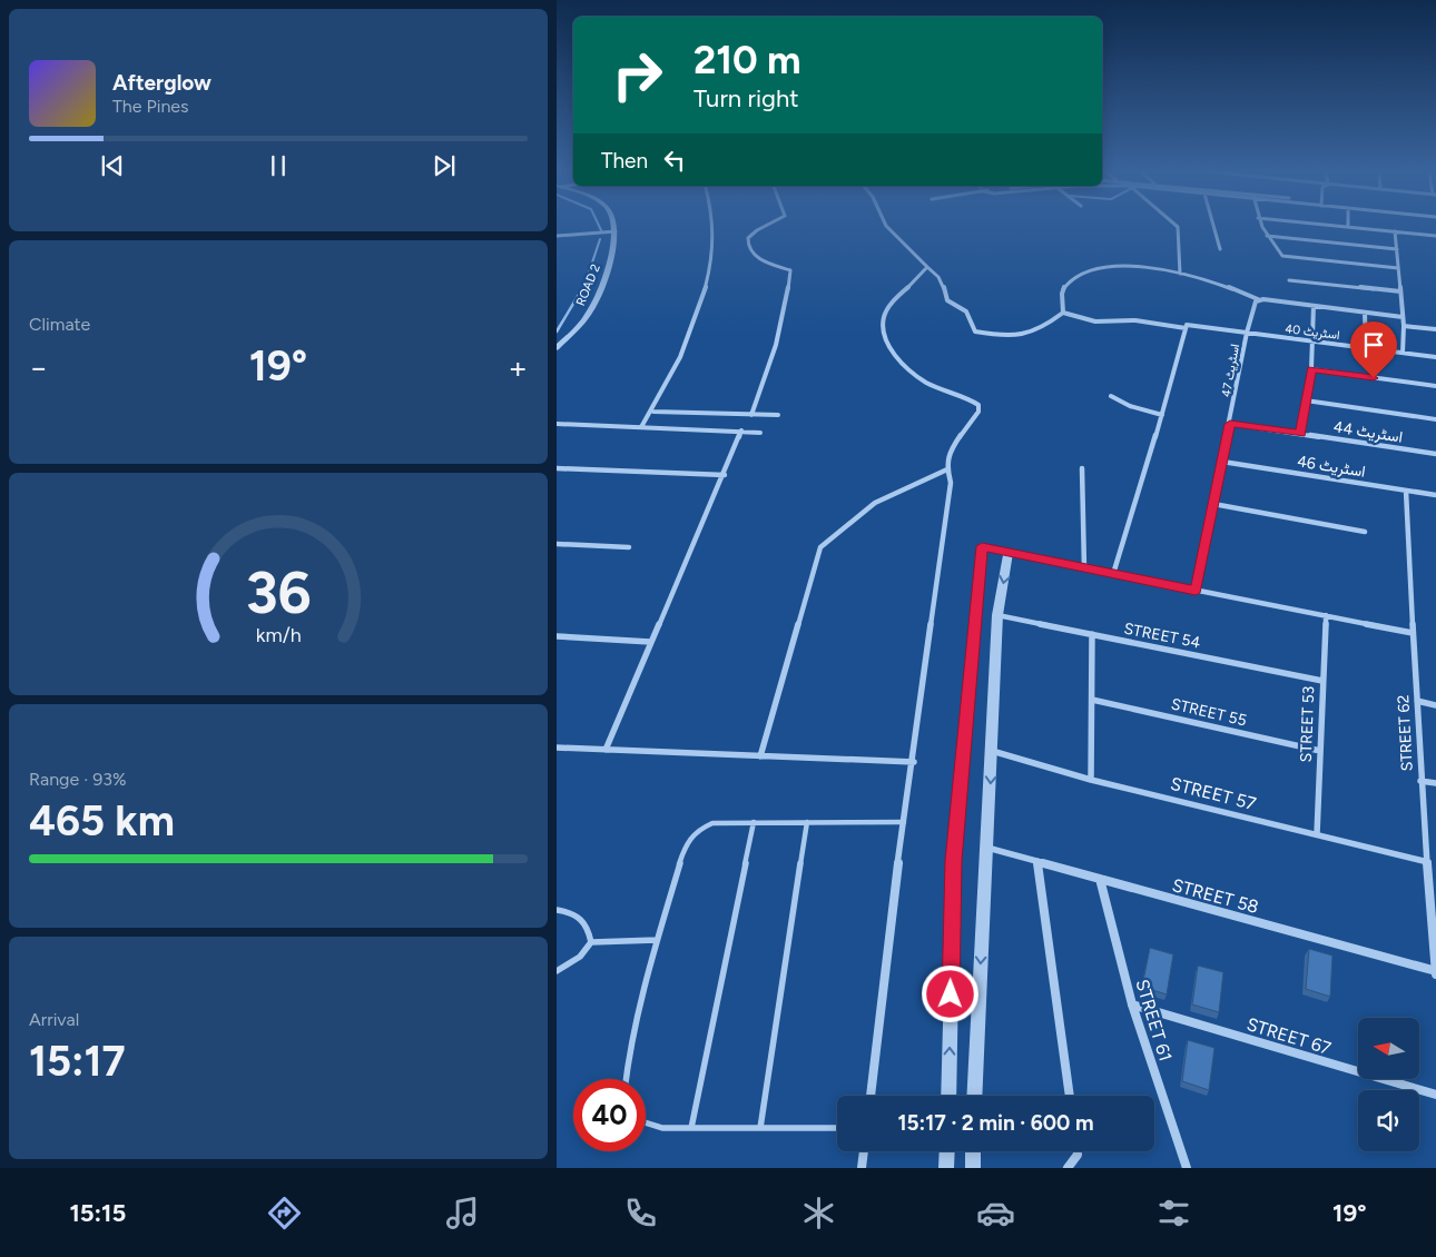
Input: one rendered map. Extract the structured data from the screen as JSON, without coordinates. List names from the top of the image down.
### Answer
{
  "streets": {
    "street": [
      "ROAD 2",
      "اسٹریٹ 40",
      "اسٹریٹ 47",
      "اسٹریٹ 44",
      "اسٹریٹ 46",
      "STREET 54",
      "STREET 55",
      "STREET 53",
      "STREET 62",
      "STREET 57",
      "STREET 58",
      "STREET 61",
      "STREET 67"
    ]
  },
  "crossings": [
    ["اسٹریٹ 40", "اسٹریٹ 47"],
    ["اسٹریٹ 47", "اسٹریٹ 44"],
    ["اسٹریٹ 47", "اسٹریٹ 46"],
    ["اسٹریٹ 46", "STREET 62"],
    ["STREET 54", "STREET 53"],
    ["STREET 55", "STREET 53"],
    ["STREET 53", "STREET 57"],
    ["STREET 62", "STREET 57"],
    ["STREET 62", "STREET 58"],
    ["STREET 58", "STREET 61"],
    ["STREET 61", "STREET 67"]
  ],
  "north": "left",
  "page": {
    "turn": ["210 m", "Turn right"],
    "song": ["Afterglow", "The Pines"],
    "then": "Then",
    "tile": [
      "Climate",
      ["Range · 93%", "465 km"],
      ["Arrival", "15:17"]
    ],
    "heat": ["−", "19°", "+"],
    "limit": "40",
    "trip": "15:17 · 2 min · 600 m",
    "tabs": ["15:15", "19°"],
    "gauge": ["36", "km/h"]
  }
}
